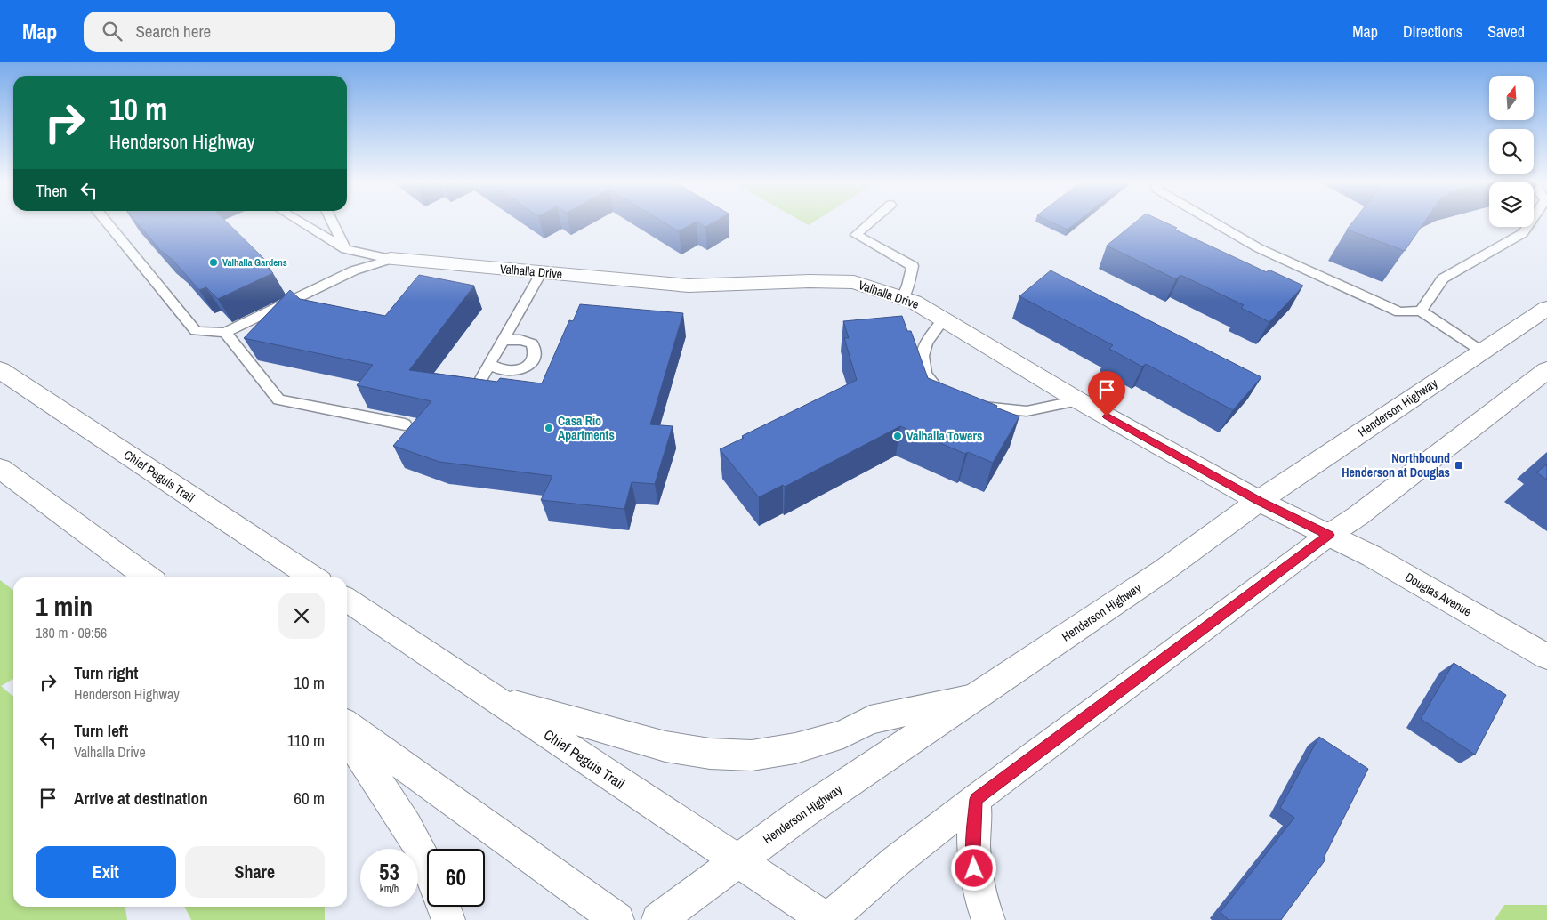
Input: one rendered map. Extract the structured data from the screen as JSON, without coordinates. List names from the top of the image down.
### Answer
{
  "streets": {
    "main road": [
      "Valhalla Drive",
      "Henderson Highway",
      "Chief Peguis Trail",
      "Douglas Avenue"
    ]
  },
  "crossings": [
    ["Valhalla Drive", "Henderson Highway"],
    ["Valhalla Drive", "Douglas Avenue"],
    ["Henderson Highway", "Chief Peguis Trail"]
  ],
  "places": {
    "other": ["Valhalla Gardens", "Casa Rio Apartments", "Valhalla Towers"],
    "transit": ["Northbound Henderson at Douglas"]
  },
  "north": "top",
  "page": {
    "header": "Map",
    "search": "Search here",
    "nav": ["Map", "Directions", "Saved"],
    "turn": ["10 m", "Henderson Highway"],
    "then": "Then",
    "heading": ["1 min", "180 m · 09:56"],
    "list": [
      {
        "name": "Turn right",
        "note": "Henderson Highway",
        "value": "10 m"
      },
      {
        "name": "Turn left",
        "note": "Valhalla Drive",
        "value": "110 m"
      },
      {
        "name": "Arrive at destination",
        "value": "60 m"
      }
    ],
    "buttons": ["Exit", "Share"],
    "speed": "53 km/h",
    "limit": "60"
  }
}
